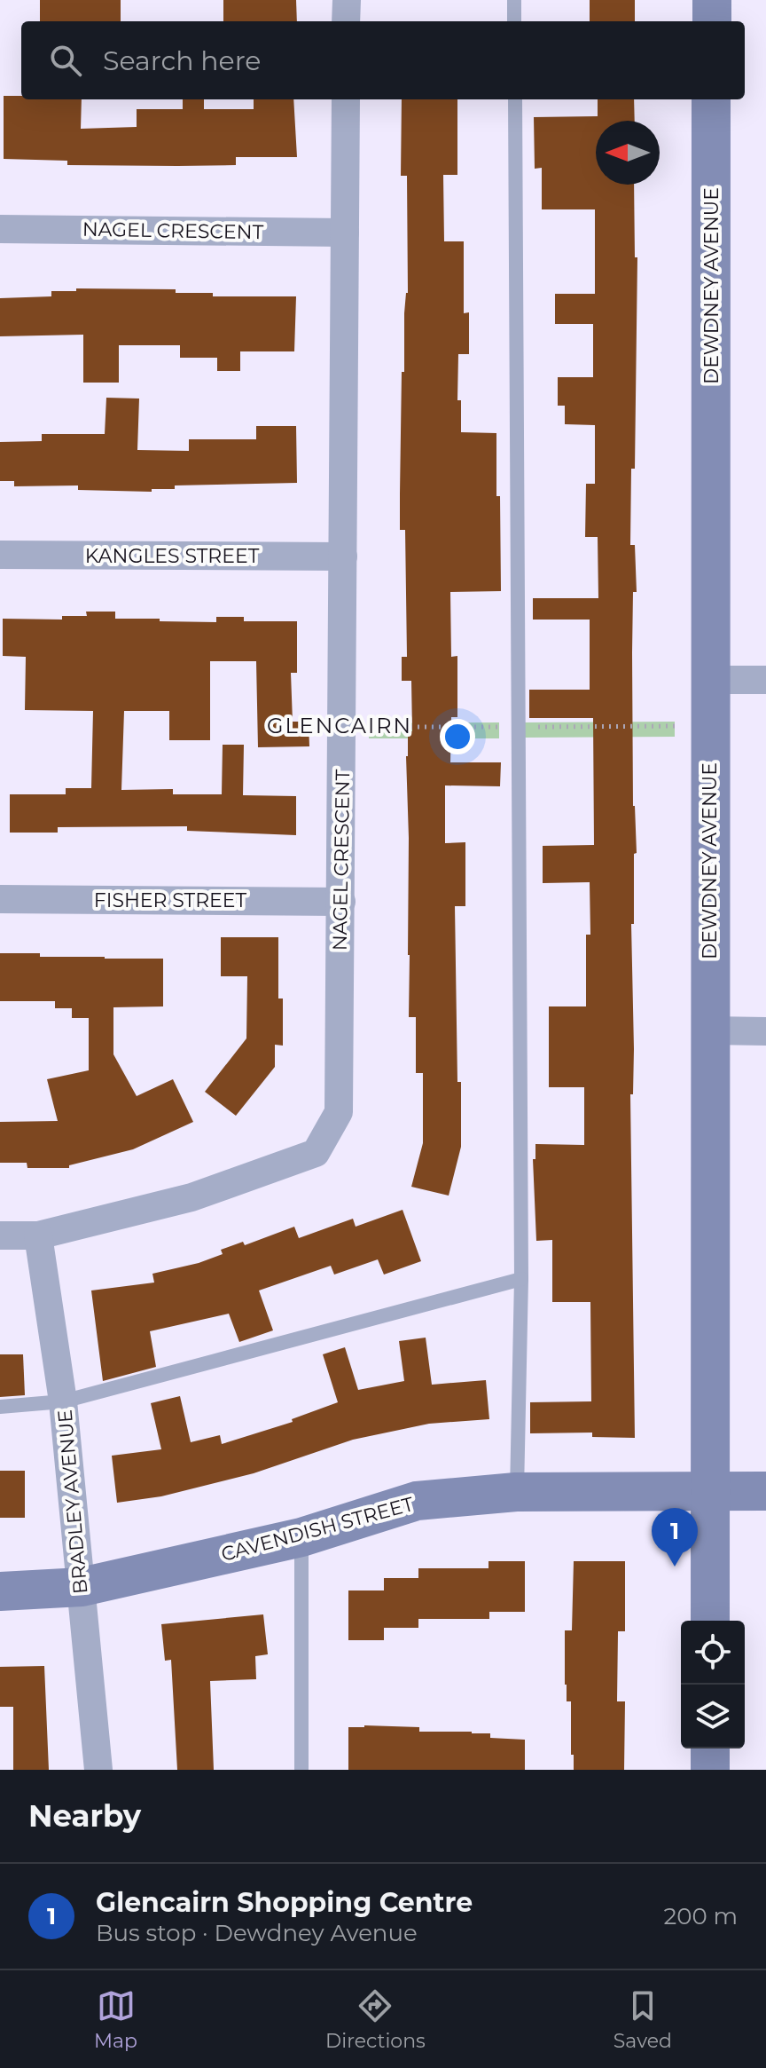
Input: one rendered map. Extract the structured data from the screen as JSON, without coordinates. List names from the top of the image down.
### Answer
{
  "streets": {
    "street": [
      "NAGEL CRESCENT",
      "DEWDNEY AVENUE",
      "KANGLES STREET",
      "FISHER STREET",
      "BRADLEY AVENUE",
      "CAVENDISH STREET"
    ]
  },
  "crossings": [
    ["NAGEL CRESCENT", "KANGLES STREET"],
    ["NAGEL CRESCENT", "FISHER STREET"],
    ["NAGEL CRESCENT", "BRADLEY AVENUE"],
    ["DEWDNEY AVENUE", "CAVENDISH STREET"],
    ["BRADLEY AVENUE", "CAVENDISH STREET"]
  ],
  "districts": ["GLENCAIRN"],
  "north": "left",
  "page": {
    "search": "Search here",
    "pins": "1",
    "heading": "Nearby",
    "list": [
      {
        "mark": "1",
        "name": "Glencairn Shopping Centre",
        "note": "Bus stop · Dewdney Avenue",
        "value": "200 m"
      }
    ],
    "nav": ["Map", "Directions", "Saved"]
  }
}
